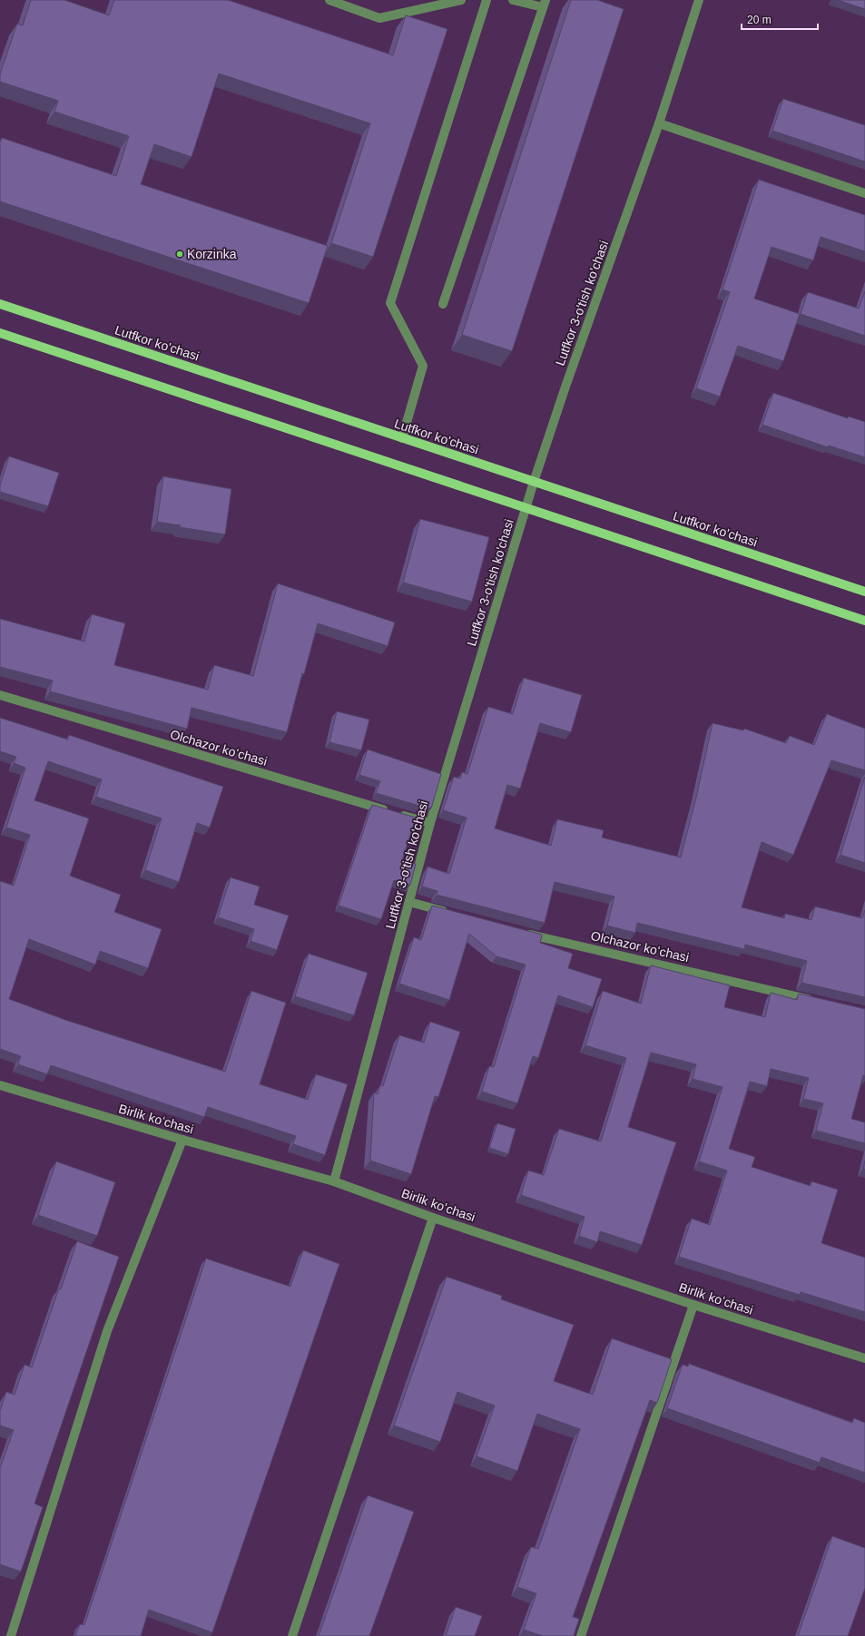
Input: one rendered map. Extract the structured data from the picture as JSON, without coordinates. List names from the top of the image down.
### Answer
{
  "streets": {
    "main road": ["Lutfkor ko'chasi"],
    "street": ["Lutfkor 3-o'tish ko'chasi", "Olchazor koʻchasi", "Birlik koʻchasi"]
  },
  "crossings": [
    ["Lutfkor 3-o'tish ko'chasi", "Lutfkor ko'chasi"],
    ["Lutfkor 3-o'tish ko'chasi", "Olchazor koʻchasi"],
    ["Lutfkor 3-o'tish ko'chasi", "Birlik koʻchasi"]
  ],
  "places": ["Korzinka"],
  "scale_bar": "20 m"
}
